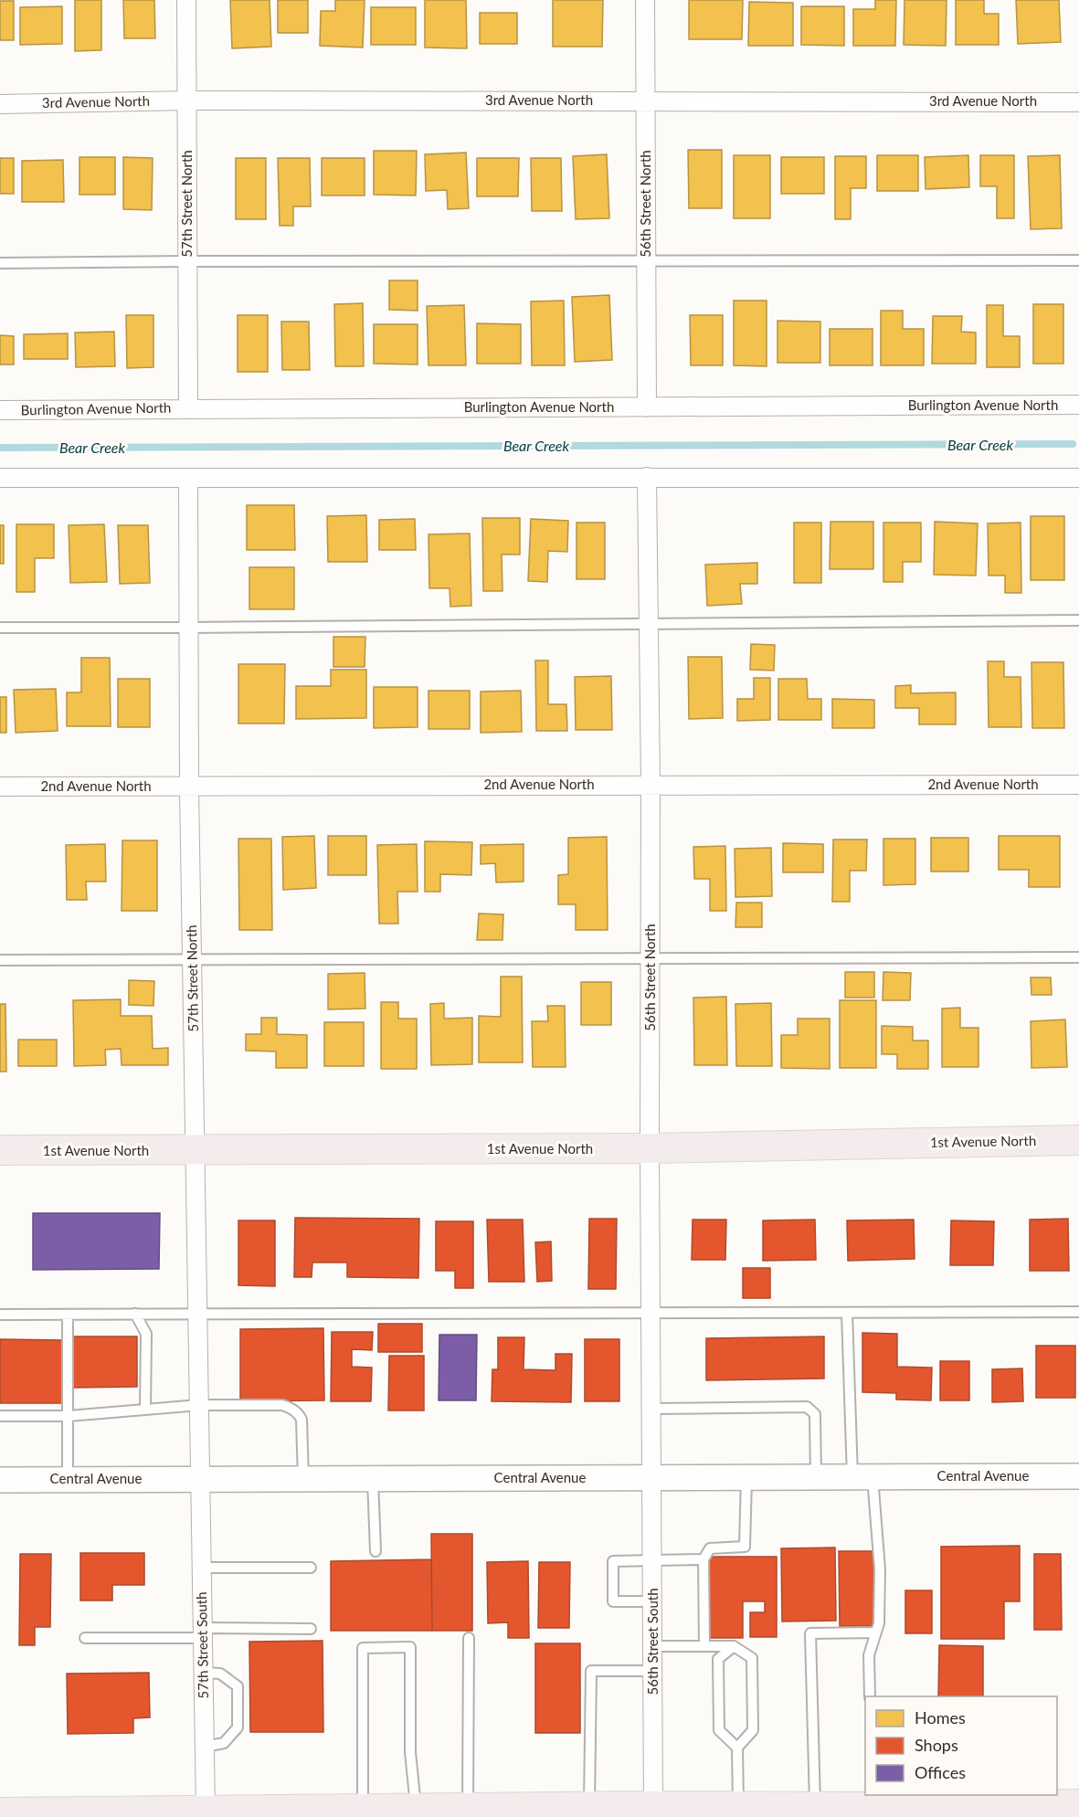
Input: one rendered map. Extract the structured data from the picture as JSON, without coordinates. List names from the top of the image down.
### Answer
{
  "streets": {
    "main road": ["1st Avenue North", "Central Avenue"],
    "street": [
      "3rd Avenue North",
      "57th Street North",
      "56th Street North",
      "Burlington Avenue North",
      "2nd Avenue North",
      "56th Street South",
      "57th Street South"
    ]
  },
  "crossings": [
    ["3rd Avenue North", "57th Street North"],
    ["3rd Avenue North", "56th Street North"],
    ["57th Street North", "Burlington Avenue North"],
    ["57th Street North", "2nd Avenue North"],
    ["57th Street North", "1st Avenue North"],
    ["57th Street North", "Central Avenue"],
    ["57th Street North", "57th Street South"],
    ["56th Street North", "Burlington Avenue North"],
    ["56th Street North", "2nd Avenue North"],
    ["56th Street North", "1st Avenue North"],
    ["56th Street North", "Central Avenue"],
    ["56th Street North", "56th Street South"],
    ["Central Avenue", "56th Street South"],
    ["Central Avenue", "57th Street South"]
  ],
  "water": ["Bear Creek"],
  "legend": ["Homes", "Shops", "Offices"]
}
